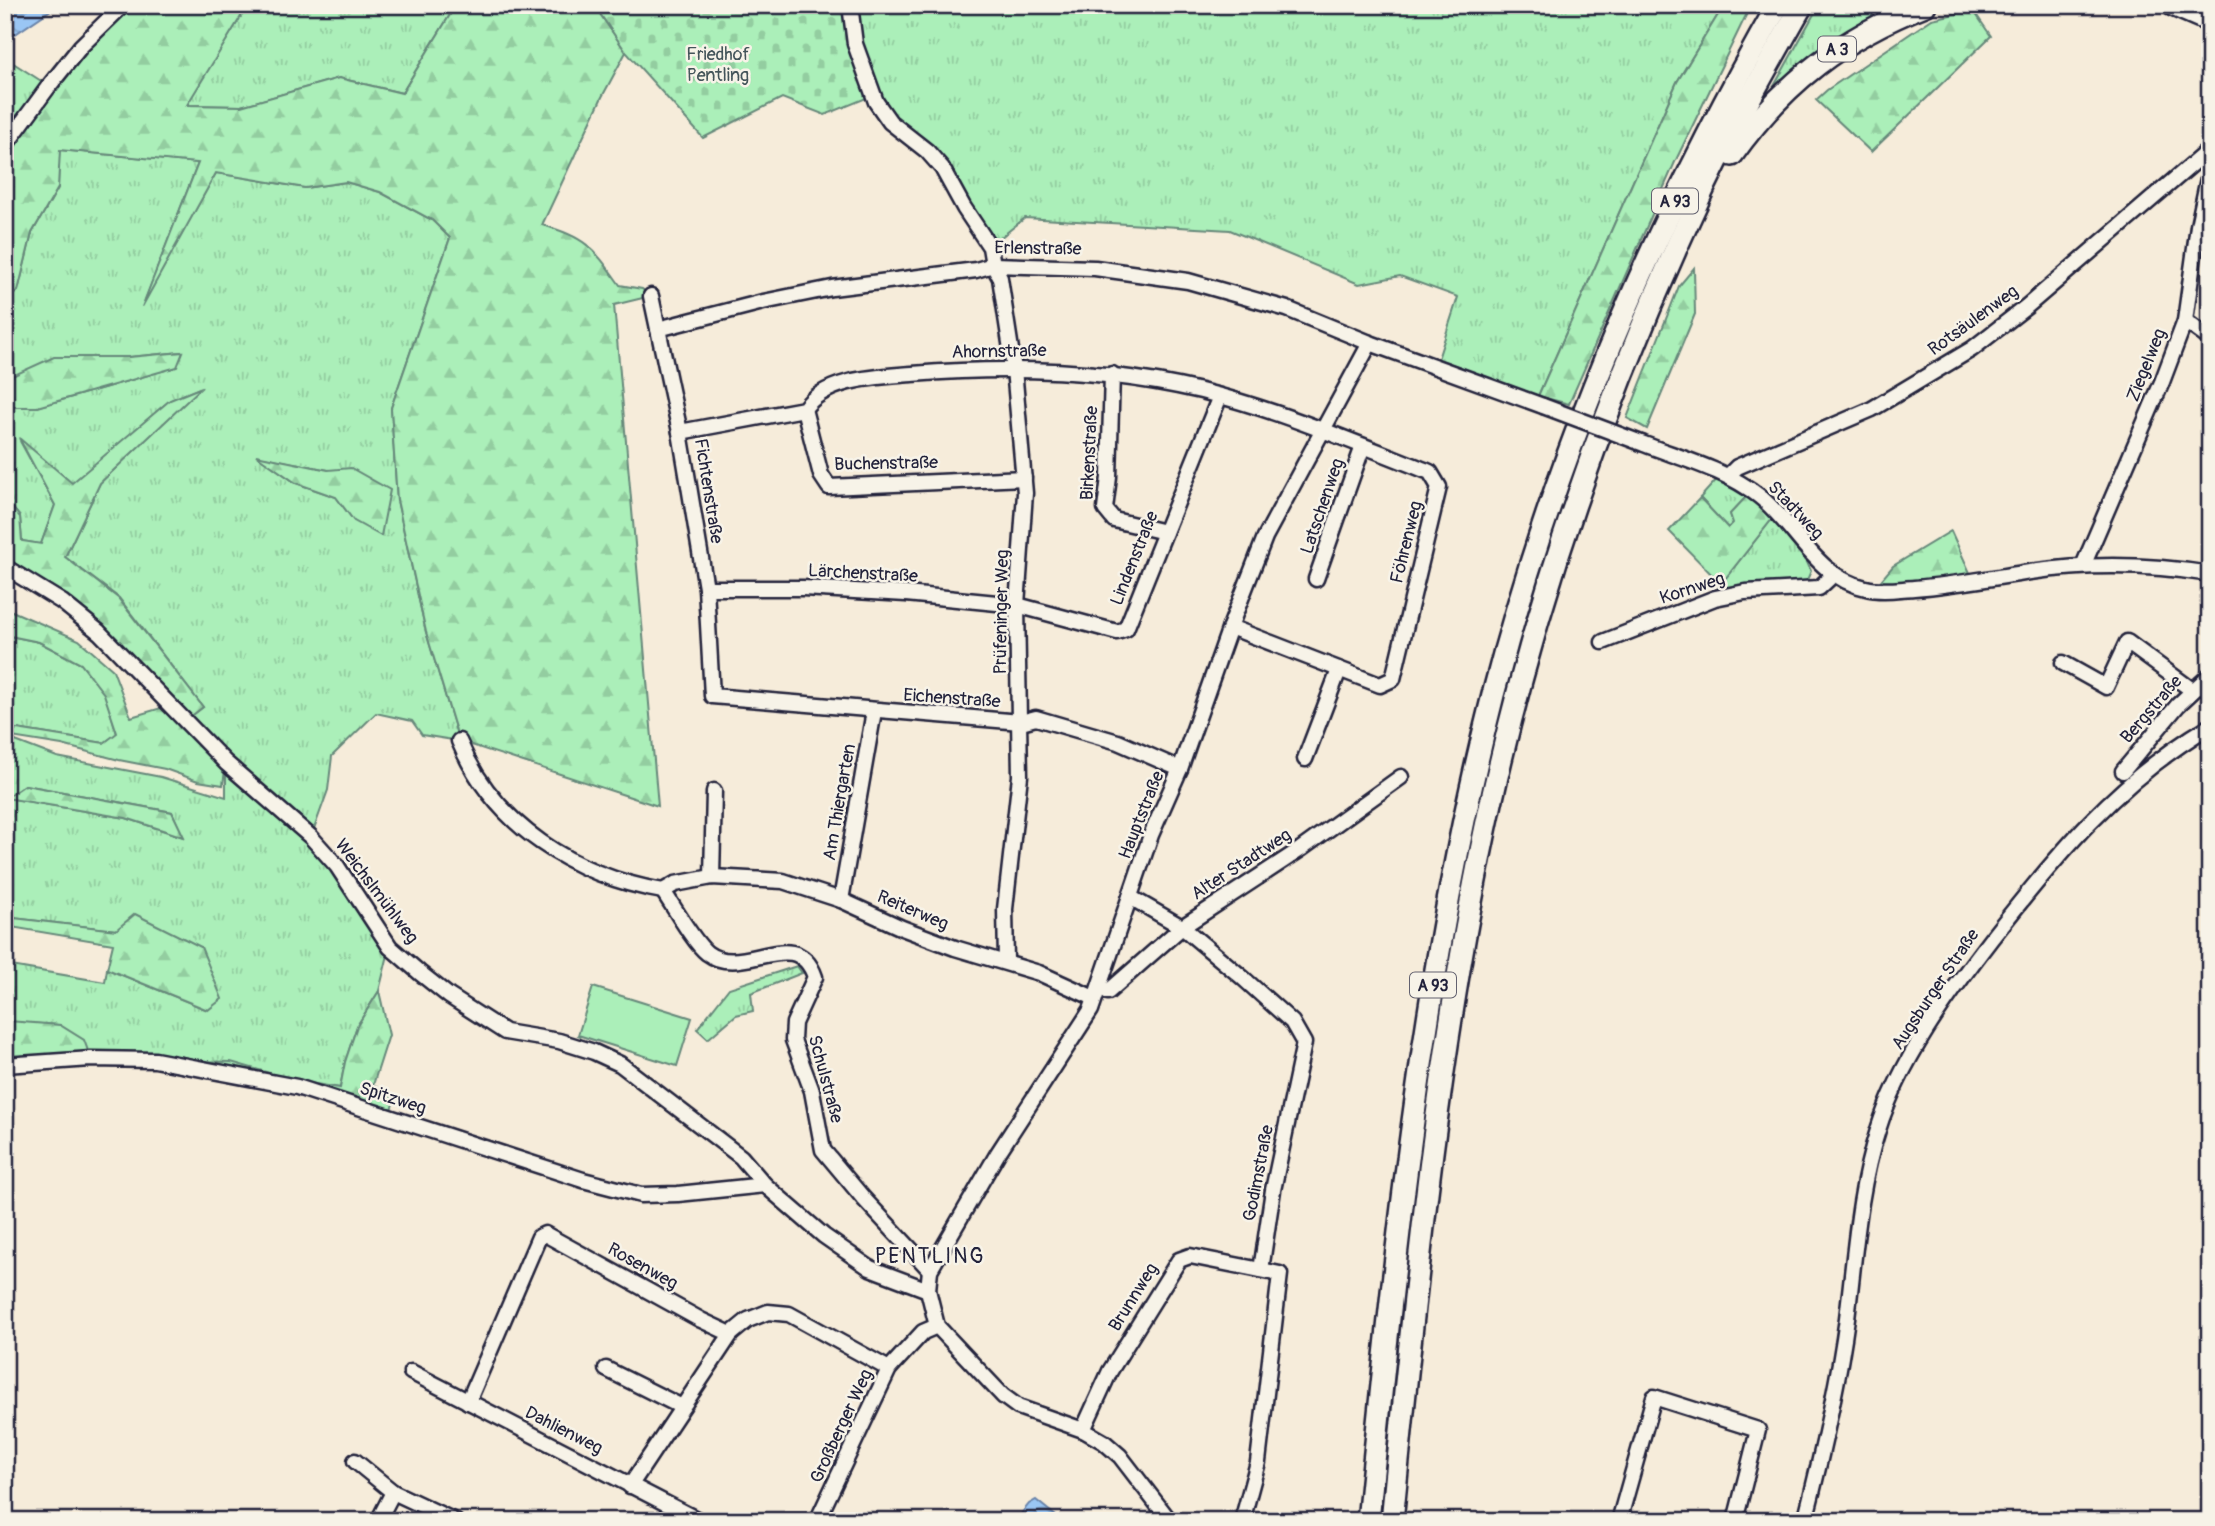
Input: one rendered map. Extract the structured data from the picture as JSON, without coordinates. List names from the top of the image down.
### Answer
{
  "streets": {
    "highway": ["A 3", "A 93"],
    "street": [
      "Erlenstraße",
      "Rotsäulenweg",
      "Ahornstraße",
      "Ziegelweg",
      "Birkenstraße",
      "Buchenstraße",
      "Fichtenstraße",
      "Latschenweg",
      "Stadtweg",
      "Föhrenweg",
      "Lindenstraße",
      "Lärchenstraße",
      "Kornweg",
      "Prüfeninger Weg",
      "Eichenstraße",
      "Bergstraße",
      "Am Thiergarten",
      "Hauptstraße",
      "Alter Stadtweg",
      "Weichslmühlweg",
      "Reiterweg",
      "Augsburger Straße",
      "Schulstraße",
      "Spitzweg",
      "Godimstraße",
      "Rosenweg",
      "Brunnweg",
      "Großberger Weg",
      "Dahlienweg"
    ]
  },
  "crossings": [
    ["A 3", "A 93"],
    ["Erlenstraße", "Fichtenstraße"],
    ["Erlenstraße", "Stadtweg"],
    ["Erlenstraße", "Prüfeninger Weg"],
    ["Erlenstraße", "Hauptstraße"],
    ["Rotsäulenweg", "Ziegelweg"],
    ["Rotsäulenweg", "Stadtweg"],
    ["Ahornstraße", "Birkenstraße"],
    ["Ahornstraße", "Buchenstraße"],
    ["Ahornstraße", "Fichtenstraße"],
    ["Ahornstraße", "Föhrenweg"],
    ["Ahornstraße", "Lindenstraße"],
    ["Ahornstraße", "Prüfeninger Weg"],
    ["Ahornstraße", "Hauptstraße"],
    ["Ziegelweg", "Stadtweg"],
    ["Birkenstraße", "Lindenstraße"],
    ["Buchenstraße", "Prüfeninger Weg"],
    ["Fichtenstraße", "Lärchenstraße"],
    ["Fichtenstraße", "Eichenstraße"],
    ["Latschenweg", "Föhrenweg"],
    ["Stadtweg", "Kornweg"],
    ["Stadtweg", "Hauptstraße"],
    ["Föhrenweg", "Hauptstraße"],
    ["Lindenstraße", "Lärchenstraße"],
    ["Lindenstraße", "Prüfeninger Weg"],
    ["Lärchenstraße", "Prüfeninger Weg"],
    ["Prüfeninger Weg", "Eichenstraße"],
    ["Prüfeninger Weg", "Reiterweg"],
    ["Eichenstraße", "Am Thiergarten"],
    ["Eichenstraße", "Hauptstraße"],
    ["Am Thiergarten", "Reiterweg"],
    ["Hauptstraße", "Weichslmühlweg"],
    ["Hauptstraße", "Reiterweg"],
    ["Hauptstraße", "Schulstraße"],
    ["Hauptstraße", "Godimstraße"],
    ["Hauptstraße", "Großberger Weg"],
    ["Alter Stadtweg", "Godimstraße"],
    ["Weichslmühlweg", "Spitzweg"],
    ["Reiterweg", "Schulstraße"],
    ["Godimstraße", "Brunnweg"],
    ["Rosenweg", "Dahlienweg"]
  ],
  "districts": ["PENTLING"],
  "parks": ["Friedhof Pentling"]
}
